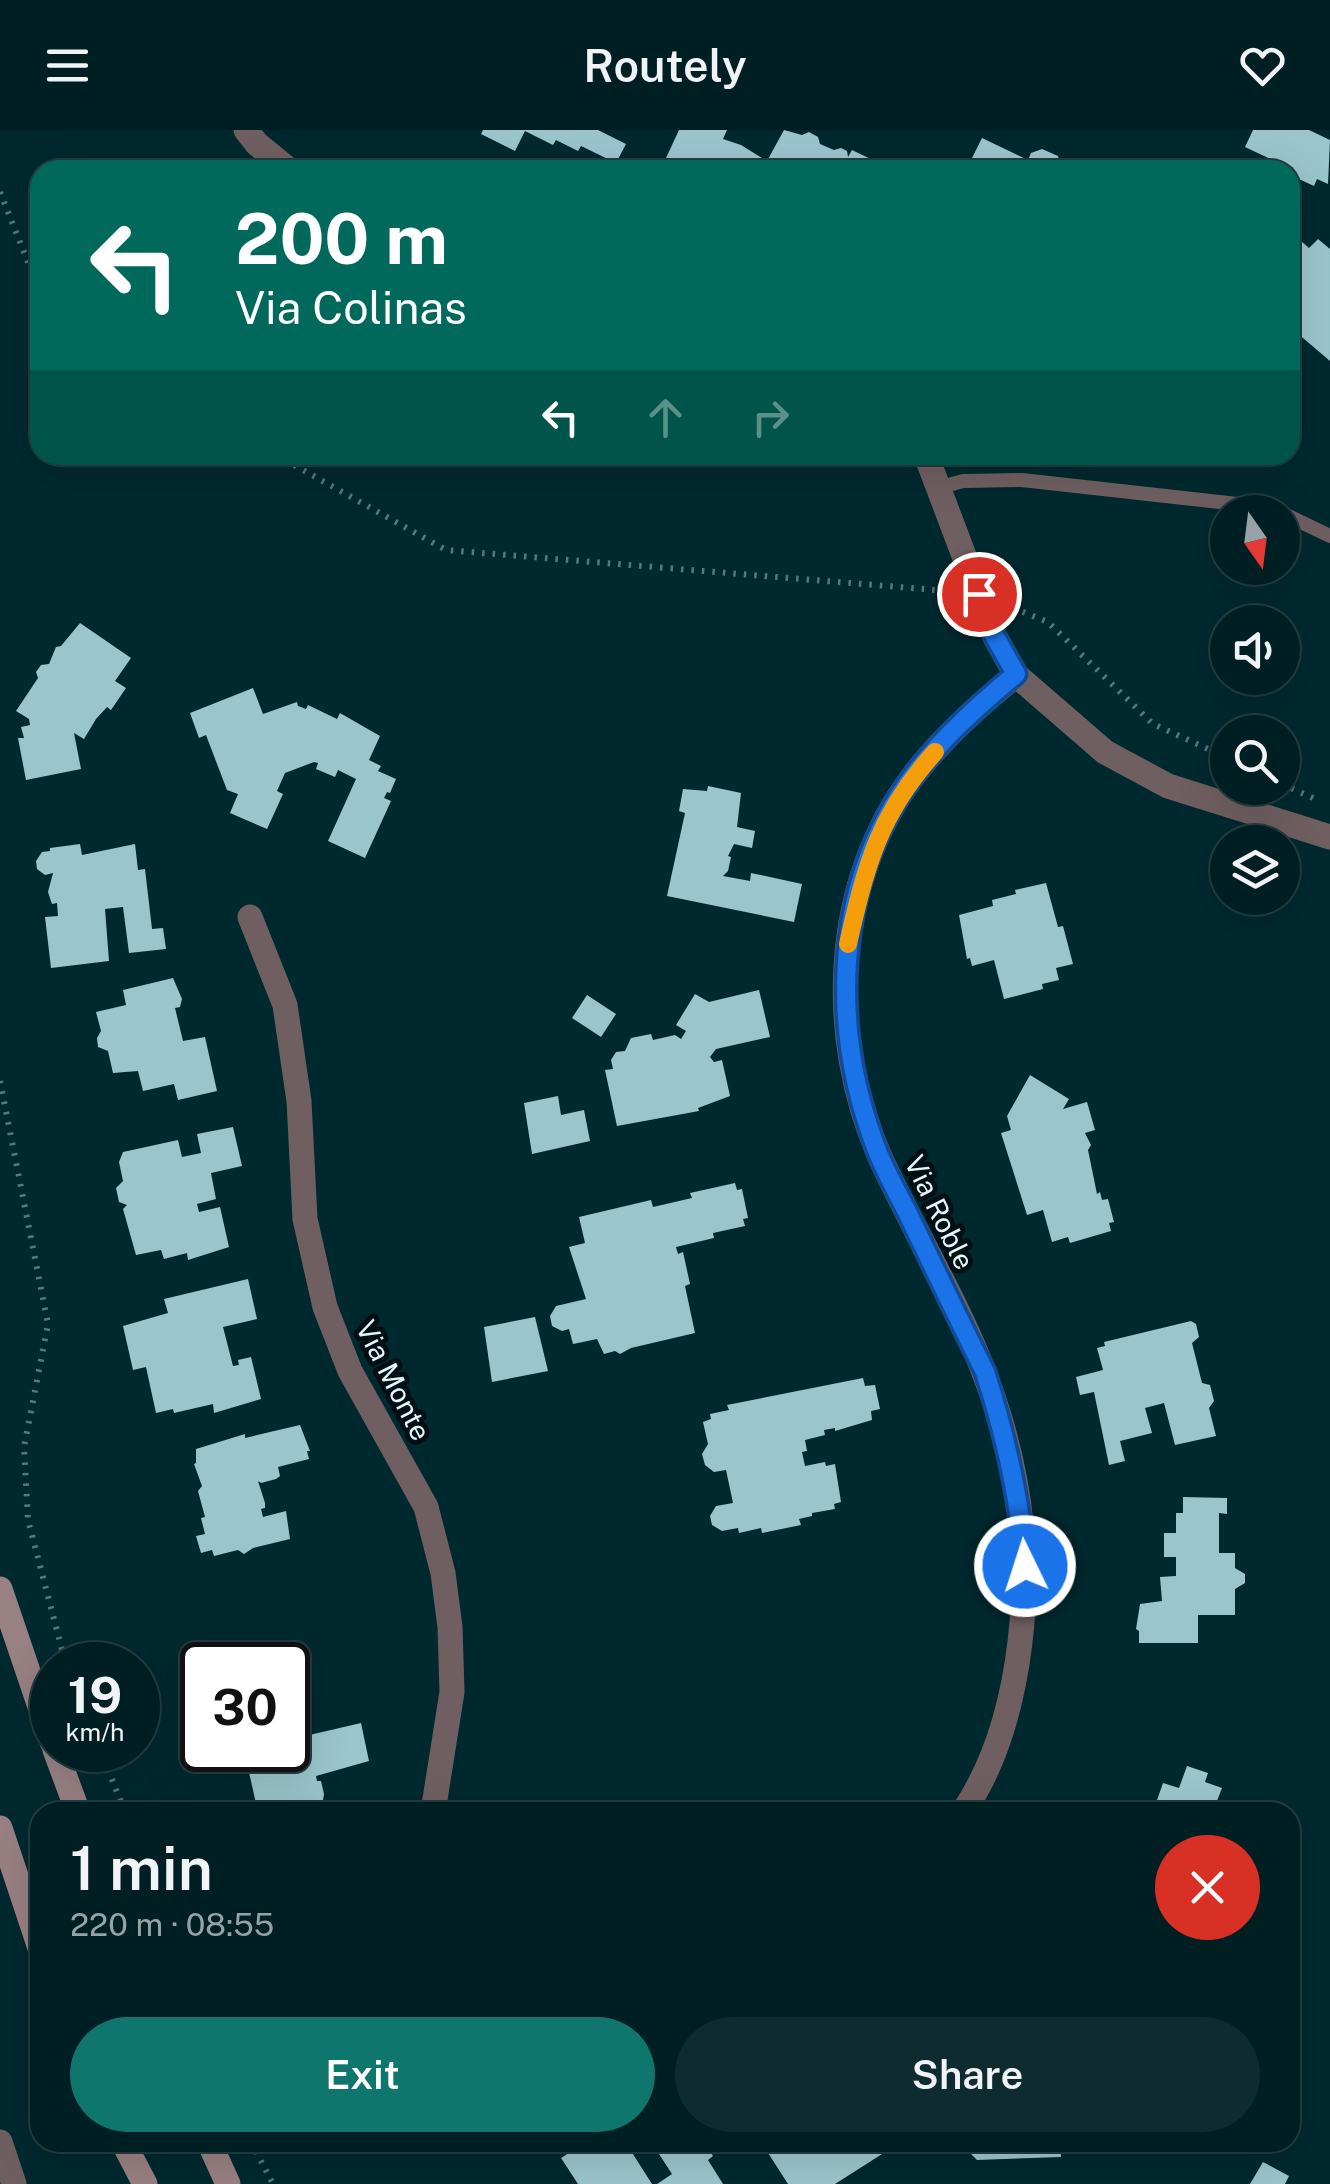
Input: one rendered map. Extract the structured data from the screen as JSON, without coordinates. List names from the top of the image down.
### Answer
{
  "streets": {
    "street": ["Via Roble", "Via Monte"]
  },
  "north": "bottom",
  "page": {
    "header": "Routely",
    "turn": ["200 m", "Via Colinas"],
    "speed": "19 km/h",
    "limit": "30",
    "heading": ["1 min", "220 m · 08:55"],
    "buttons": ["Exit", "Share"]
  }
}
